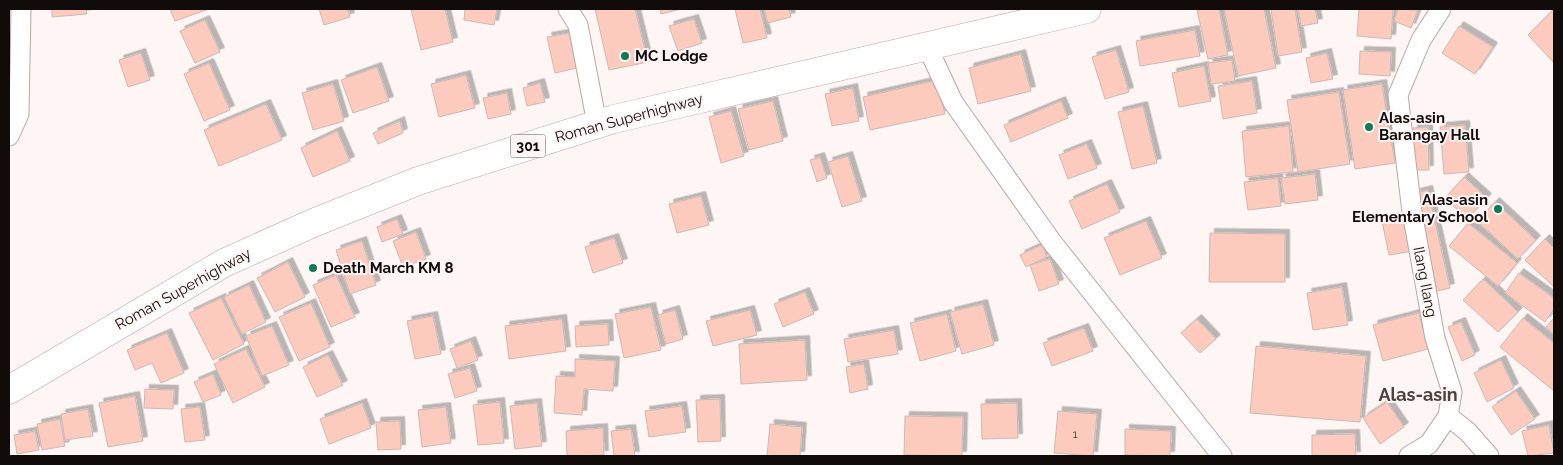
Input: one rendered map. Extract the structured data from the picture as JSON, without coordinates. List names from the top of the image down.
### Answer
{
  "streets": {
    "main road": ["Roman Superhighway", "301"],
    "street": ["Ilang Ilang"]
  },
  "districts": ["Alas-asin"],
  "places": [
    "MC Lodge",
    "Alas-asin Barangay Hall",
    "Alas-asin Elementary School",
    "Death March KM 8"
  ],
  "house_numbers": ["1"]
}
